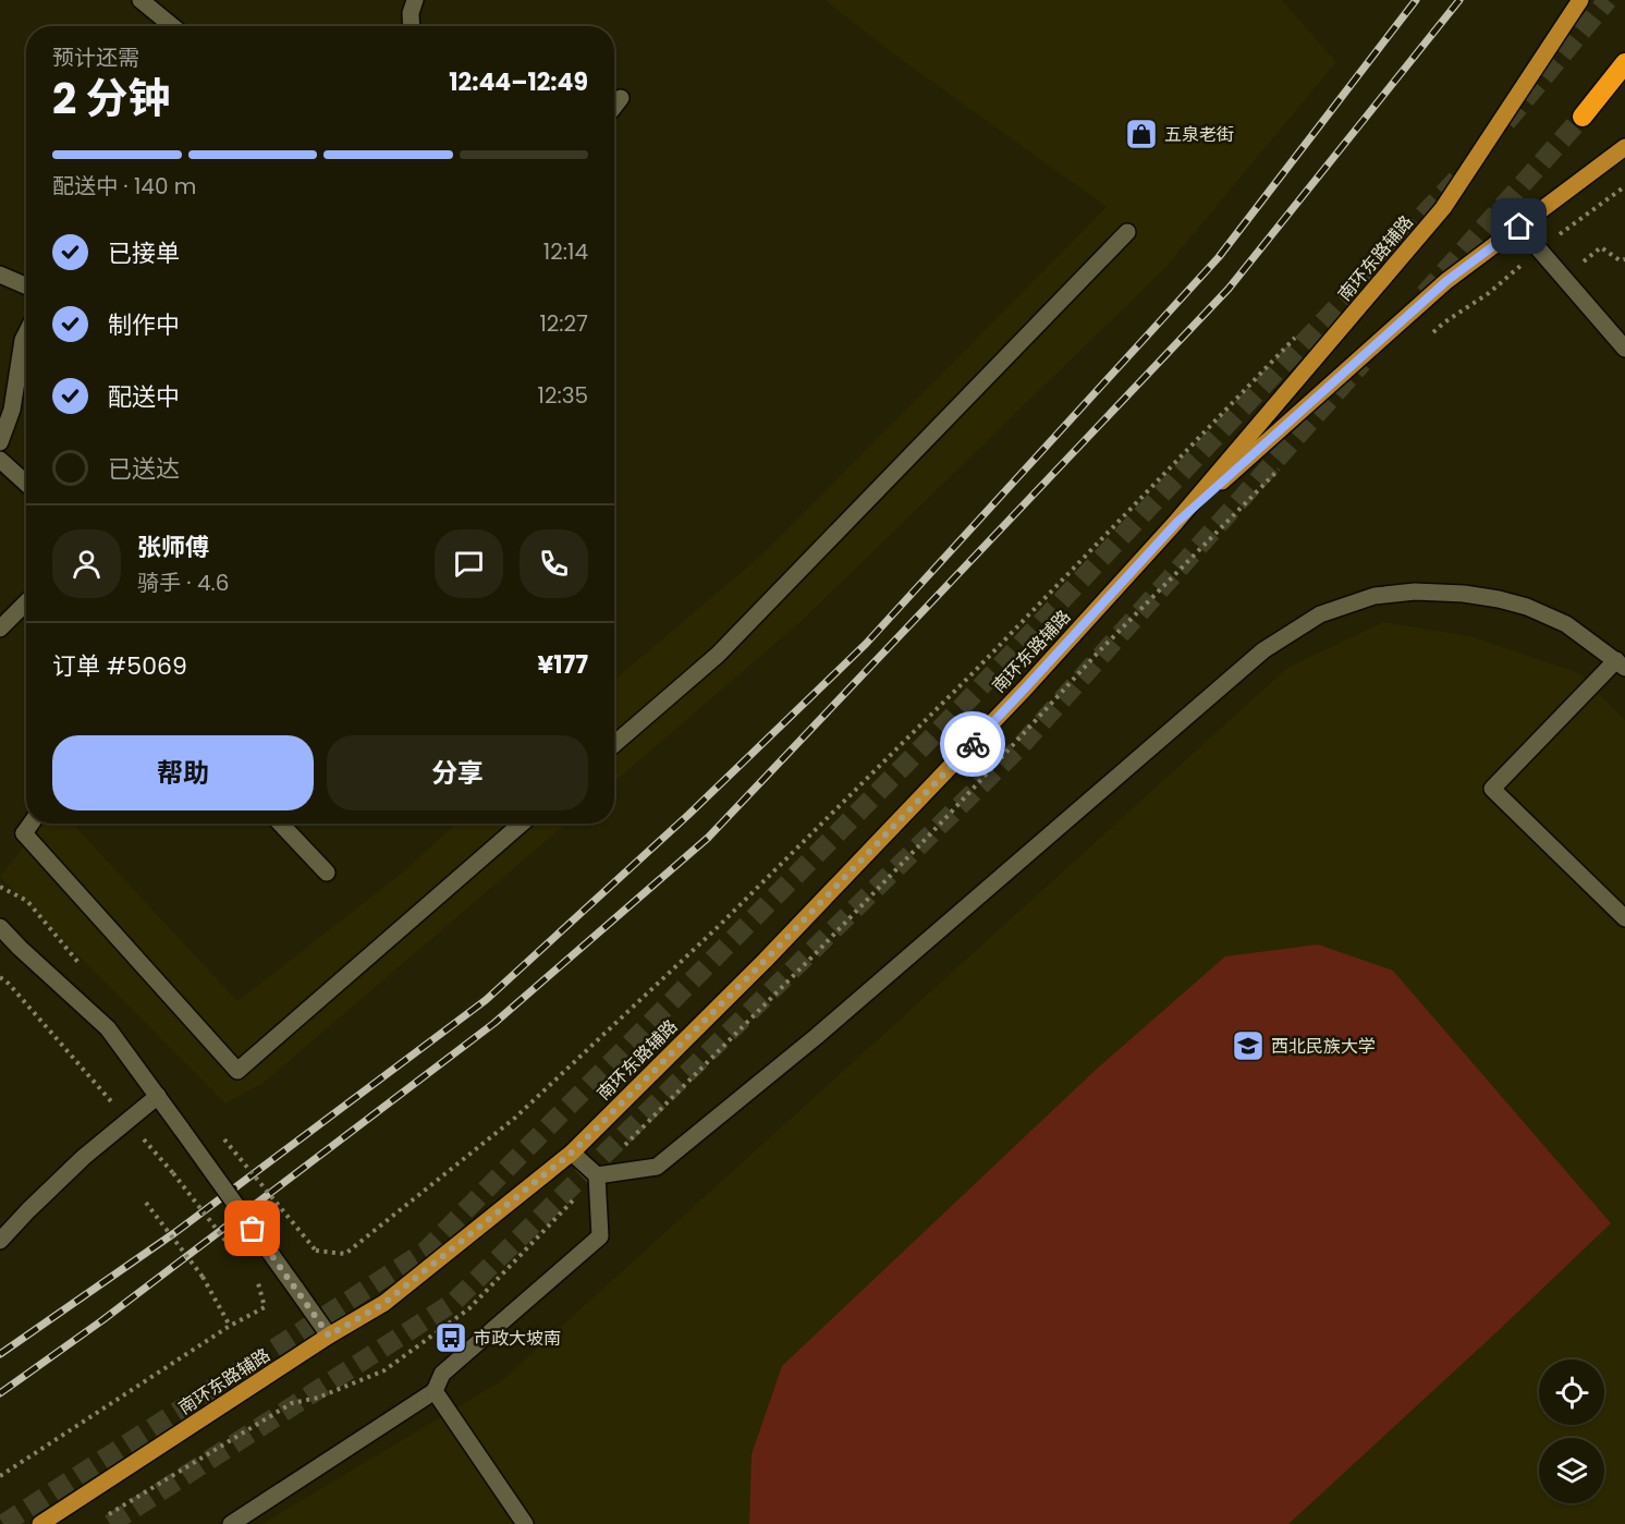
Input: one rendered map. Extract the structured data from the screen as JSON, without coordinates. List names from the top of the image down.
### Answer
{
  "streets": {
    "main road": ["南环东路辅路"]
  },
  "places": {
    "shop": ["五泉老街"],
    "school or university": ["西北民族大学"],
    "bus stop": ["市政大坡南"]
  },
  "page": {
    "heading": ["2 分钟", "预计还需", "12:44–12:49"],
    "panel": [
      "张师傅",
      "骑手 · 4.6",
      "订单 #5069",
      "¥177"
    ],
    "bar": "配送中 · 140 m",
    "list": [
      ["已接单", "12:14"],
      ["制作中", "12:27"],
      ["配送中", "12:35"],
      "已送达"
    ],
    "buttons": ["帮助", "分享"]
  }
}
